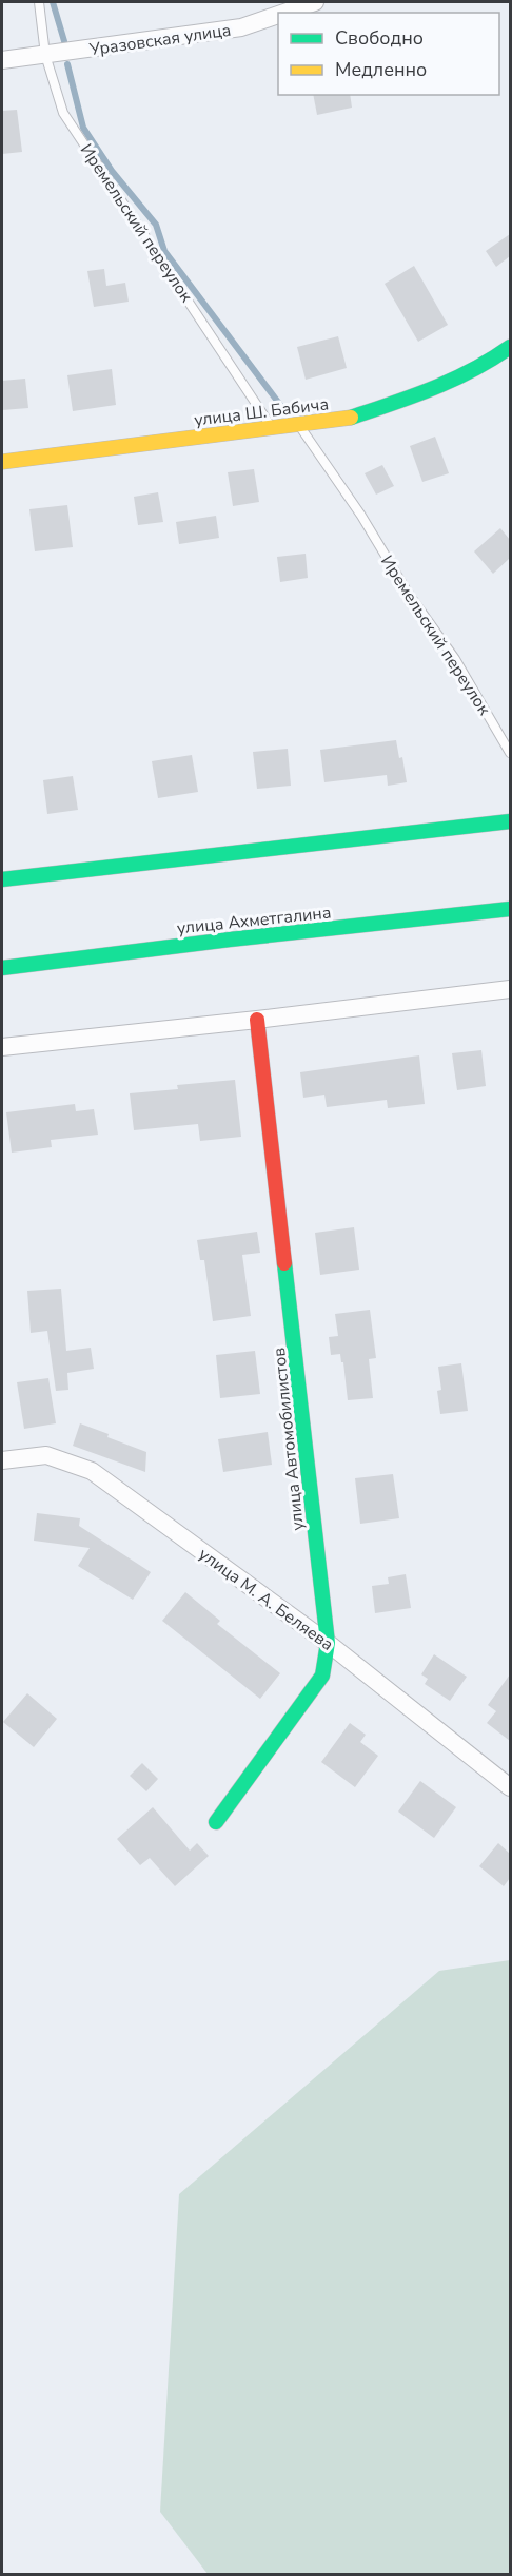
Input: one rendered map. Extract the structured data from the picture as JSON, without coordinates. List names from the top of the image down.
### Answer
{
  "streets": {
    "street": [
      "Уразовская улица",
      "улица Ш. Бабича",
      "улица Ахметгалина",
      "улица Автомобилистов",
      "улица М. А. Беляева"
    ],
    "lane": ["Иремельский переулок"]
  },
  "crossings": [
    ["Уразовская улица", "Иремельский переулок"],
    ["Иремельский переулок", "улица Ш. Бабича"],
    ["улица Автомобилистов", "улица М. А. Беляева"]
  ],
  "legend": ["Свободно", "Медленно"]
}
